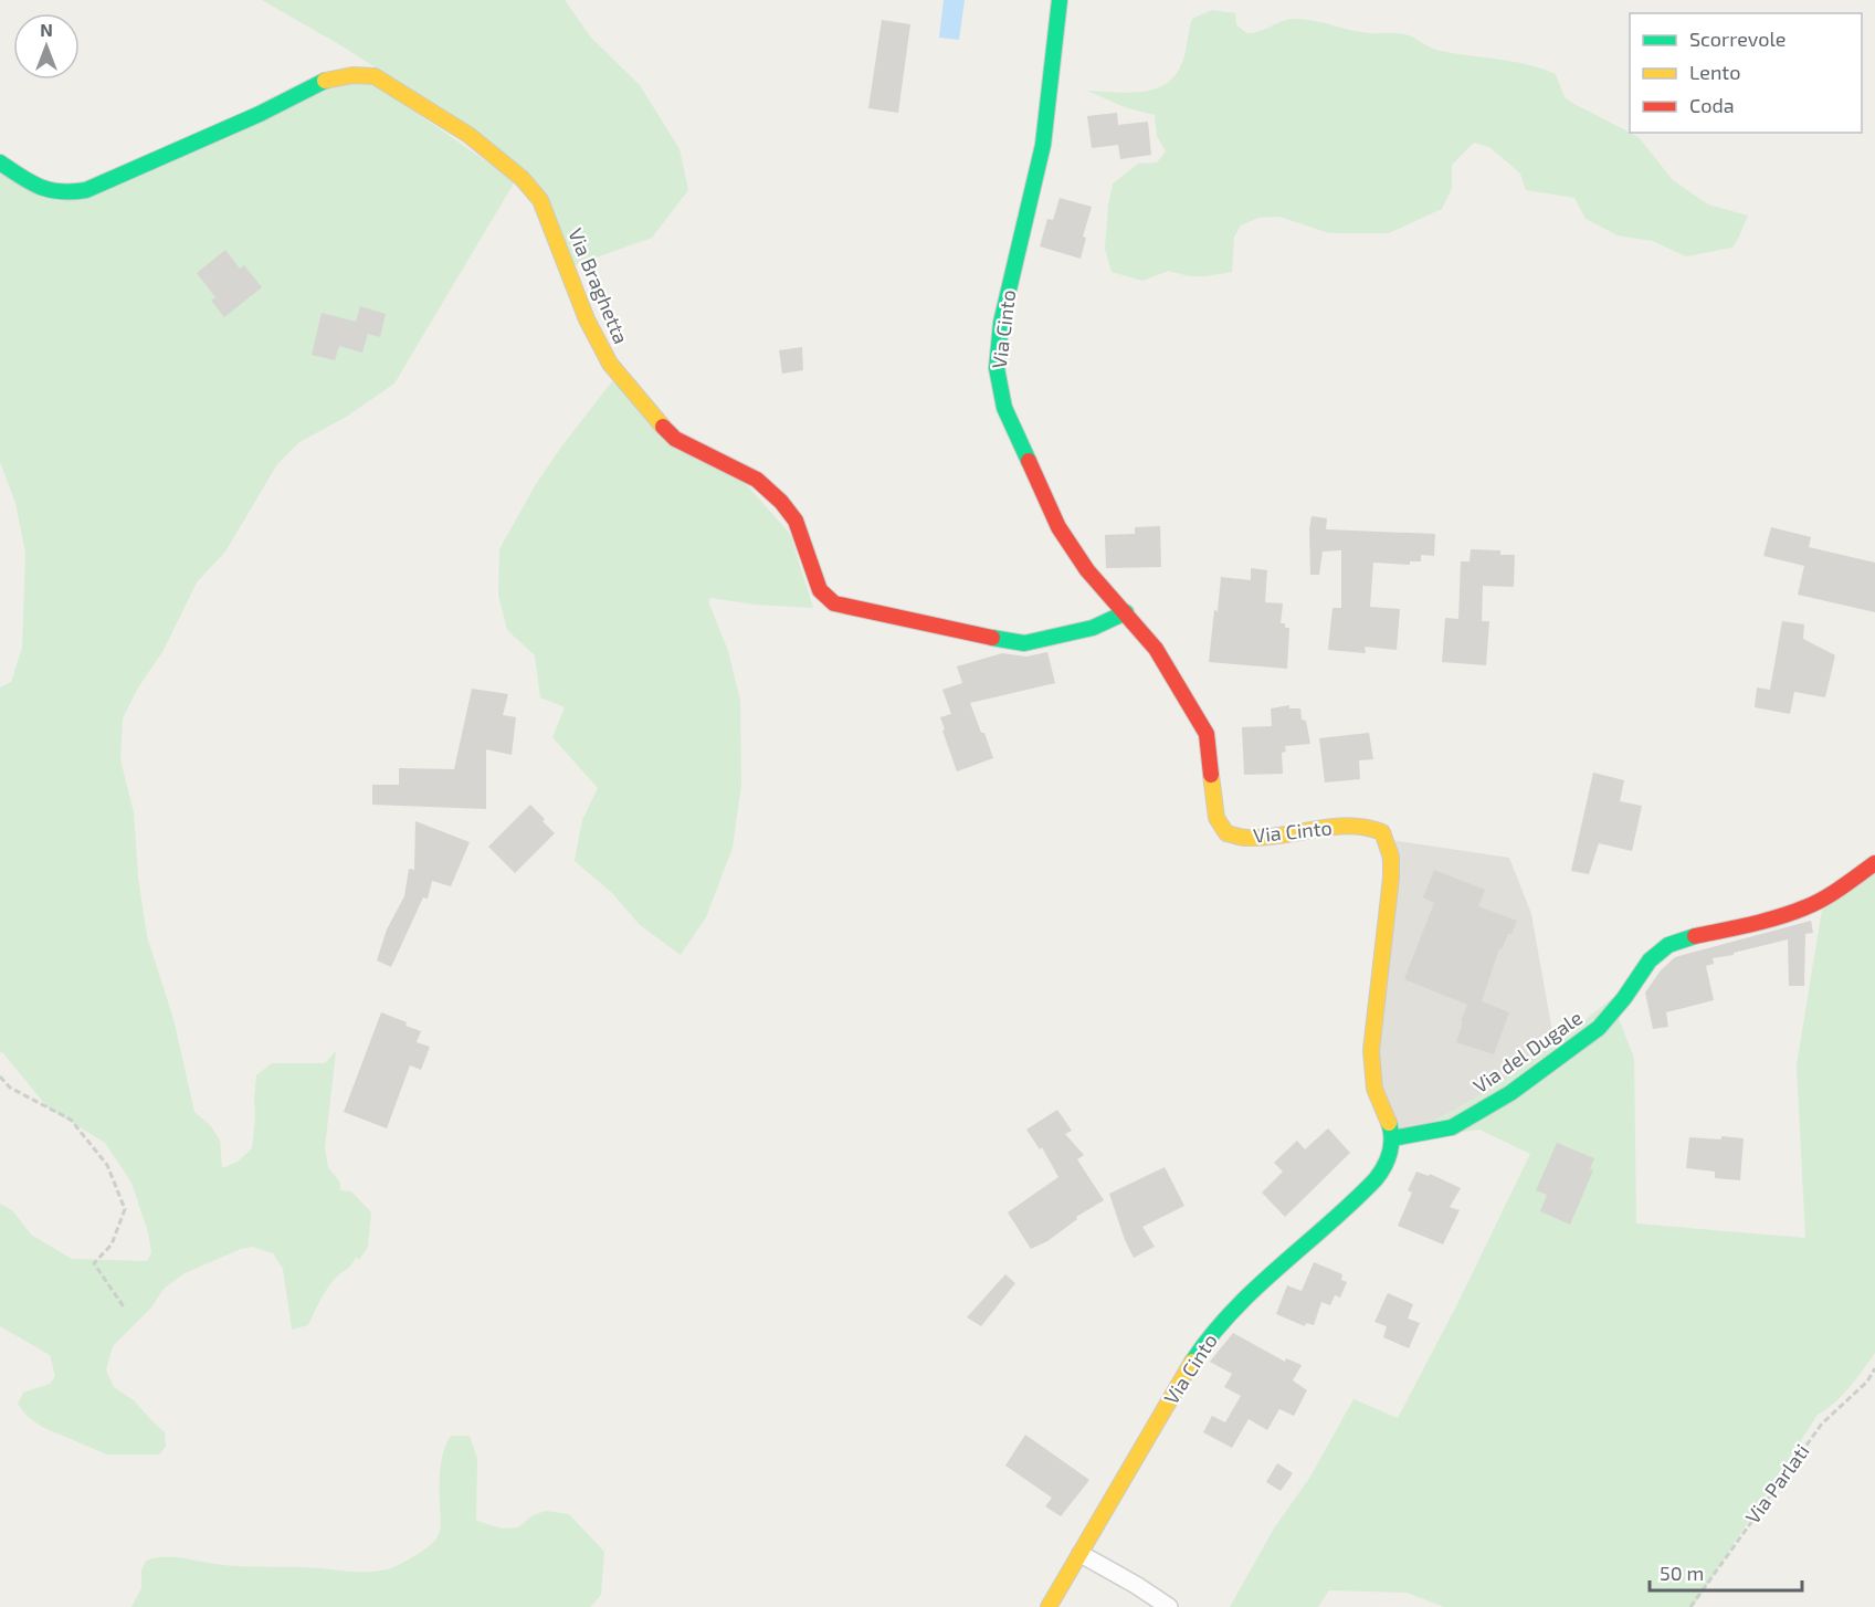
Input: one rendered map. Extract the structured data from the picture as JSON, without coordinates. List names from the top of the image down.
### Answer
{
  "streets": {
    "street": ["Via Braghetta", "Via Cinto", "Via del Dugale"],
    "path": ["Via Parlati"]
  },
  "crossings": [
    ["Via Braghetta", "Via Cinto"],
    ["Via Cinto", "Via del Dugale"]
  ],
  "legend": ["Scorrevole", "Lento", "Coda"],
  "scale_bar": "50 m",
  "north": "top"
}
